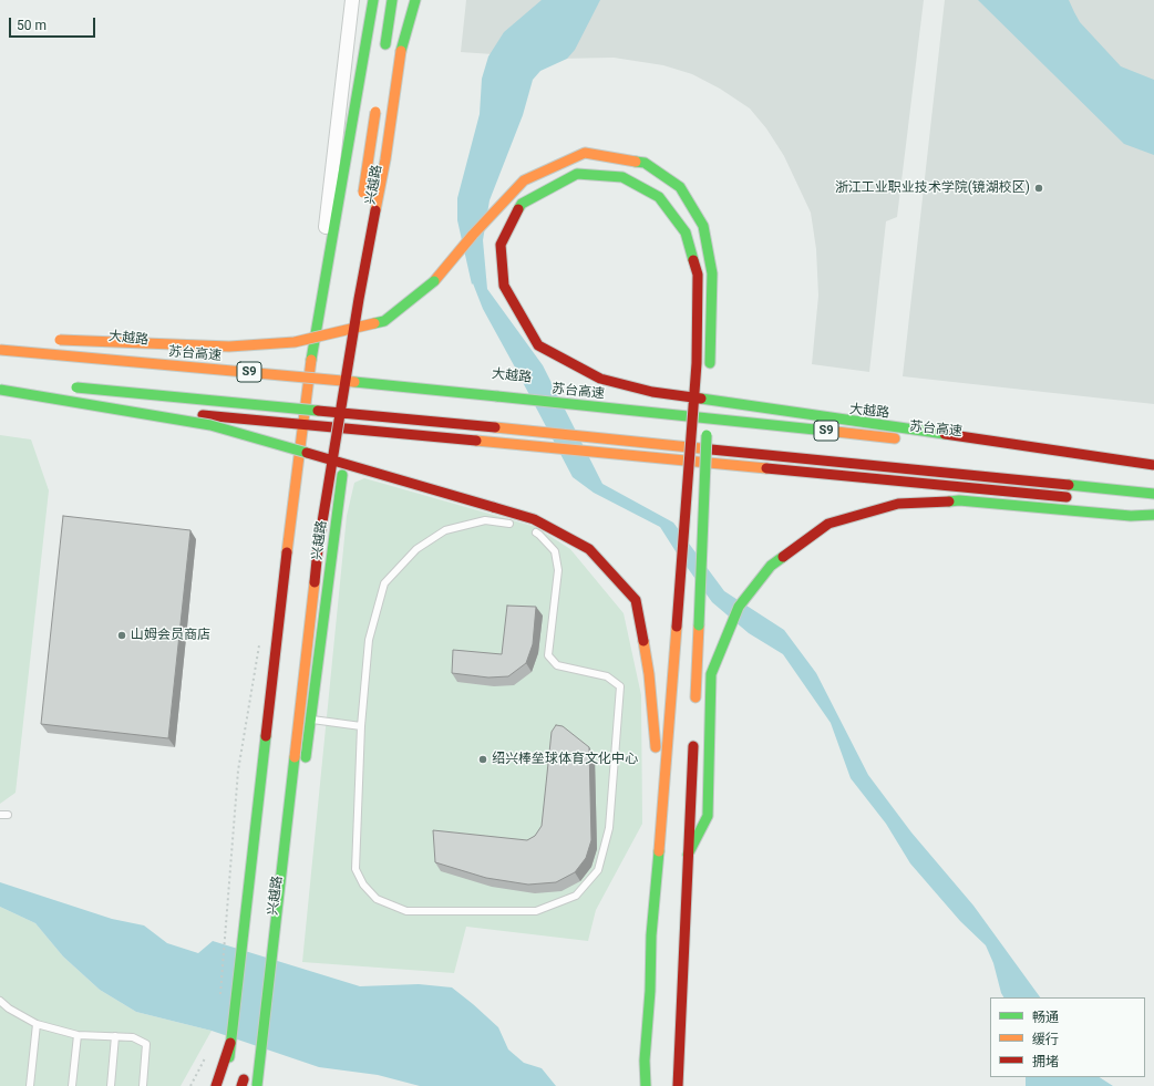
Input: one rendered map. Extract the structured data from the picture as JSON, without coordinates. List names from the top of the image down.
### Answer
{
  "streets": {
    "main road": [
      "兴越路",
      "大越路",
      "苏台高速",
      "S9"
    ]
  },
  "crossings": [
    ["兴越路", "大越路"]
  ],
  "places": ["浙江工业职业技术学院(镜湖校区)", "山姆会员商店", "绍兴棒垒球体育文化中心"],
  "legend": ["畅通", "缓行", "拥堵"],
  "scale_bar": "50 m"
}
